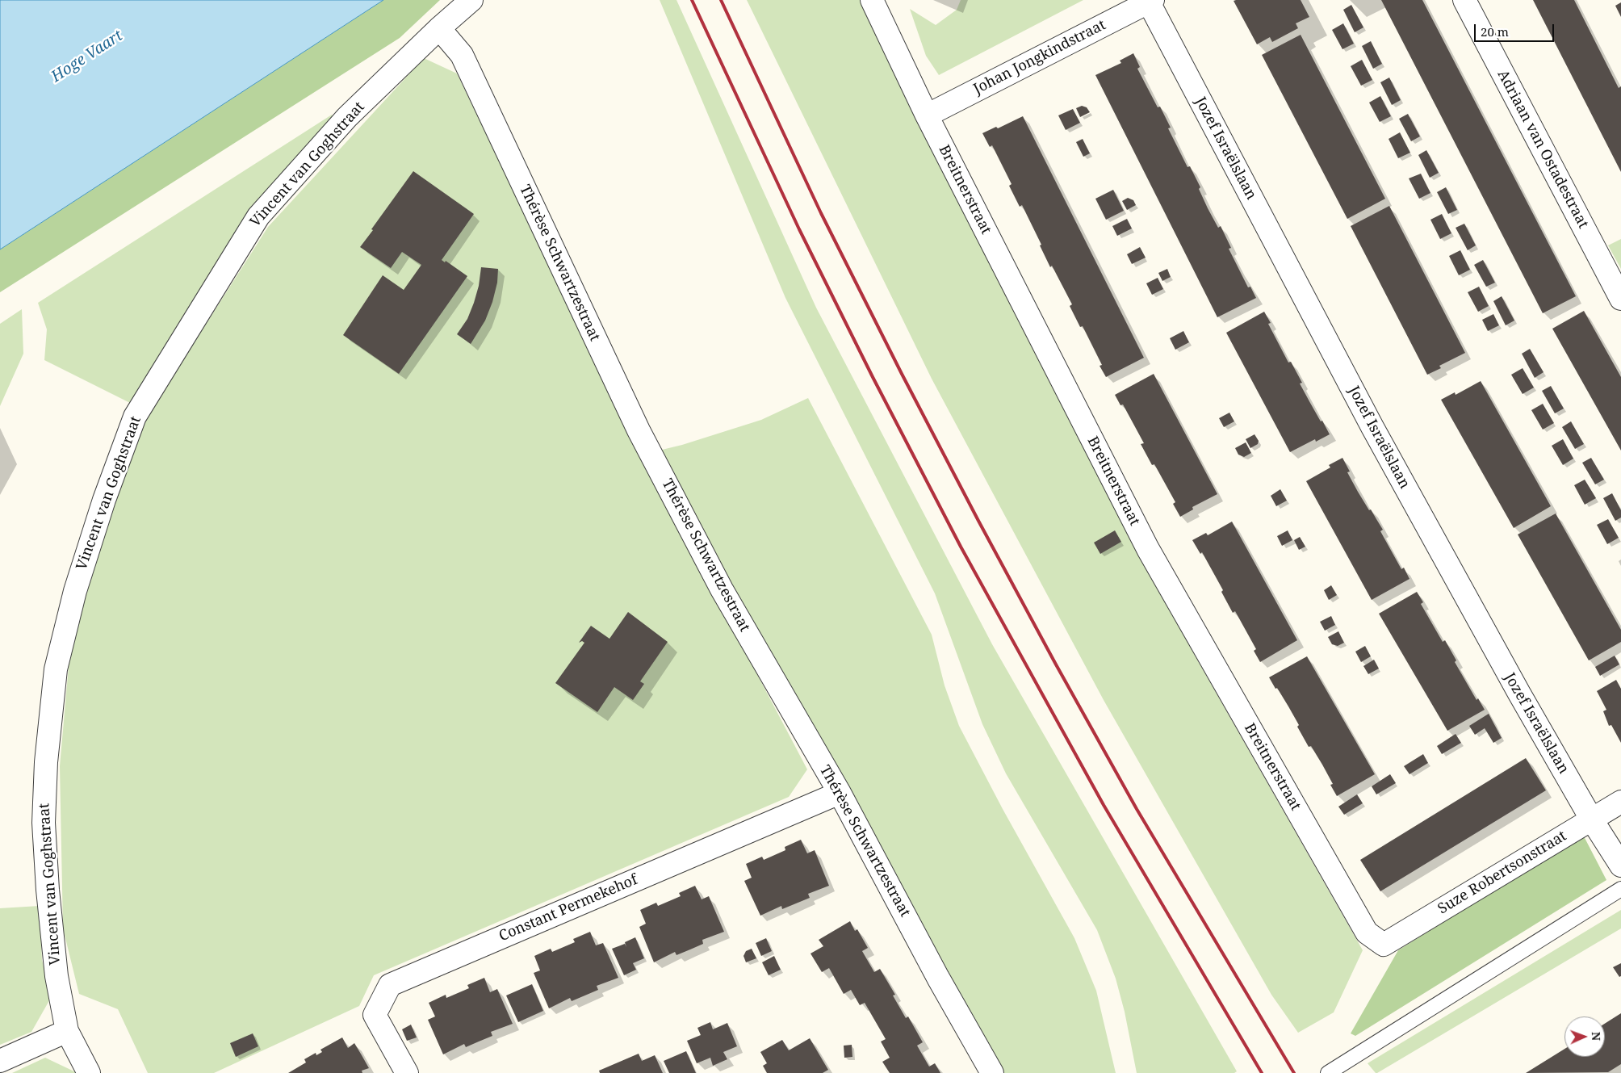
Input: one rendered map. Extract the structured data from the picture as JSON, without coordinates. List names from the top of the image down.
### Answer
{
  "streets": {
    "street": [
      "Johan Jongkindstraat",
      "Jozef Israëlslaan",
      "Adriaan van Ostadestraat",
      "Vincent van Goghstraat",
      "Breitnerstraat",
      "Thérèse Schwartzestraat",
      "Suze Robertsonstraat",
      "Constant Permekehof"
    ]
  },
  "crossings": [
    ["Johan Jongkindstraat", "Jozef Israëlslaan"],
    ["Johan Jongkindstraat", "Breitnerstraat"],
    ["Jozef Israëlslaan", "Suze Robertsonstraat"],
    ["Vincent van Goghstraat", "Thérèse Schwartzestraat"],
    ["Breitnerstraat", "Suze Robertsonstraat"],
    ["Thérèse Schwartzestraat", "Constant Permekehof"]
  ],
  "water": ["Hoge Vaart"],
  "scale_bar": "20 m",
  "north": "right"
}
